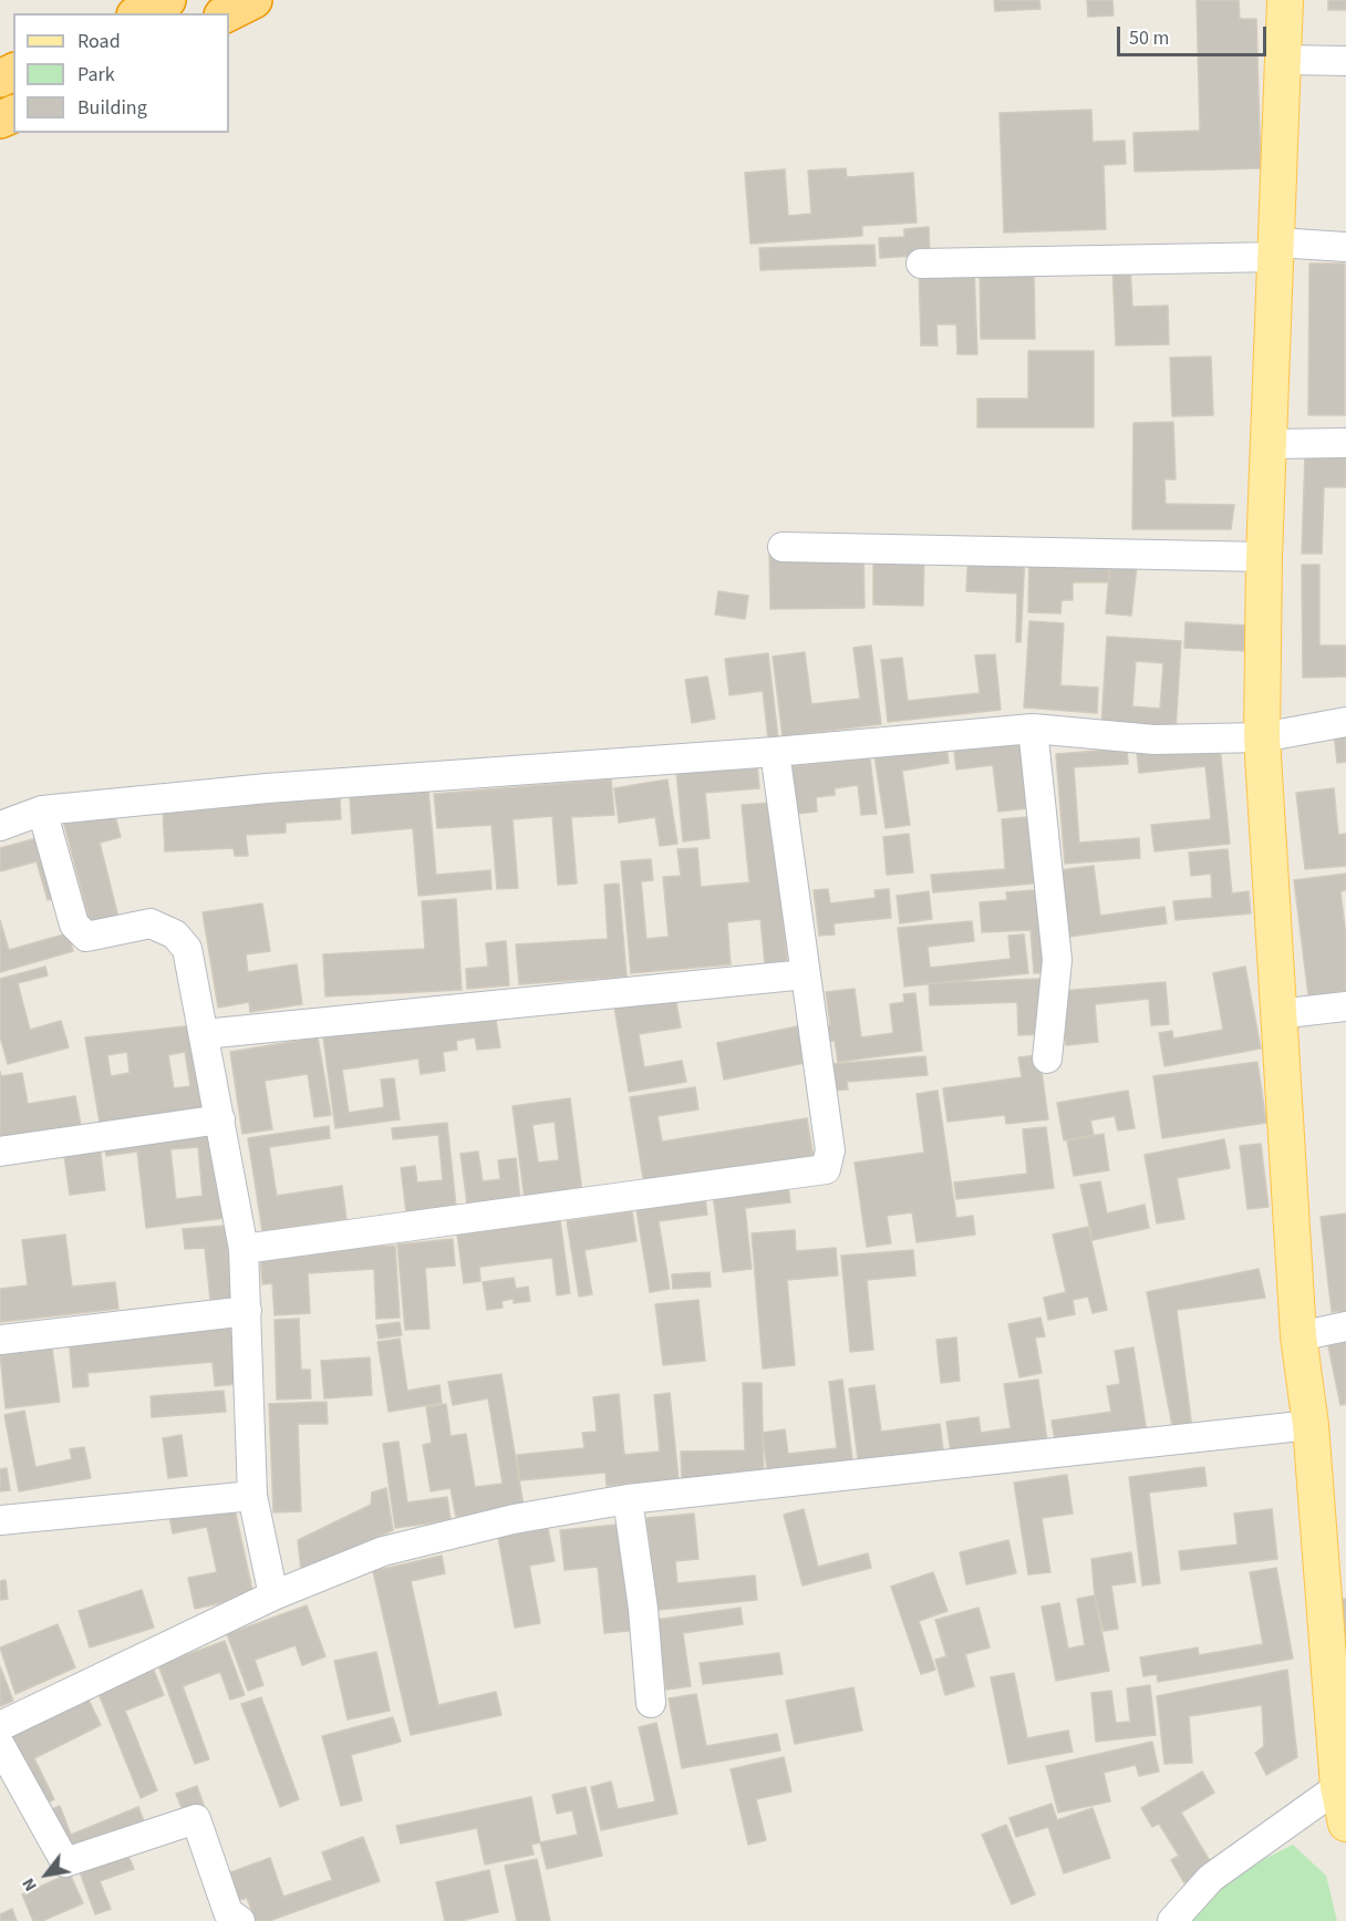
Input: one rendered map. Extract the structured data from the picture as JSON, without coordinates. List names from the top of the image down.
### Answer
{
  "legend": ["Road", "Park", "Building"],
  "scale_bar": "50 m",
  "north": "bottom left"
}
